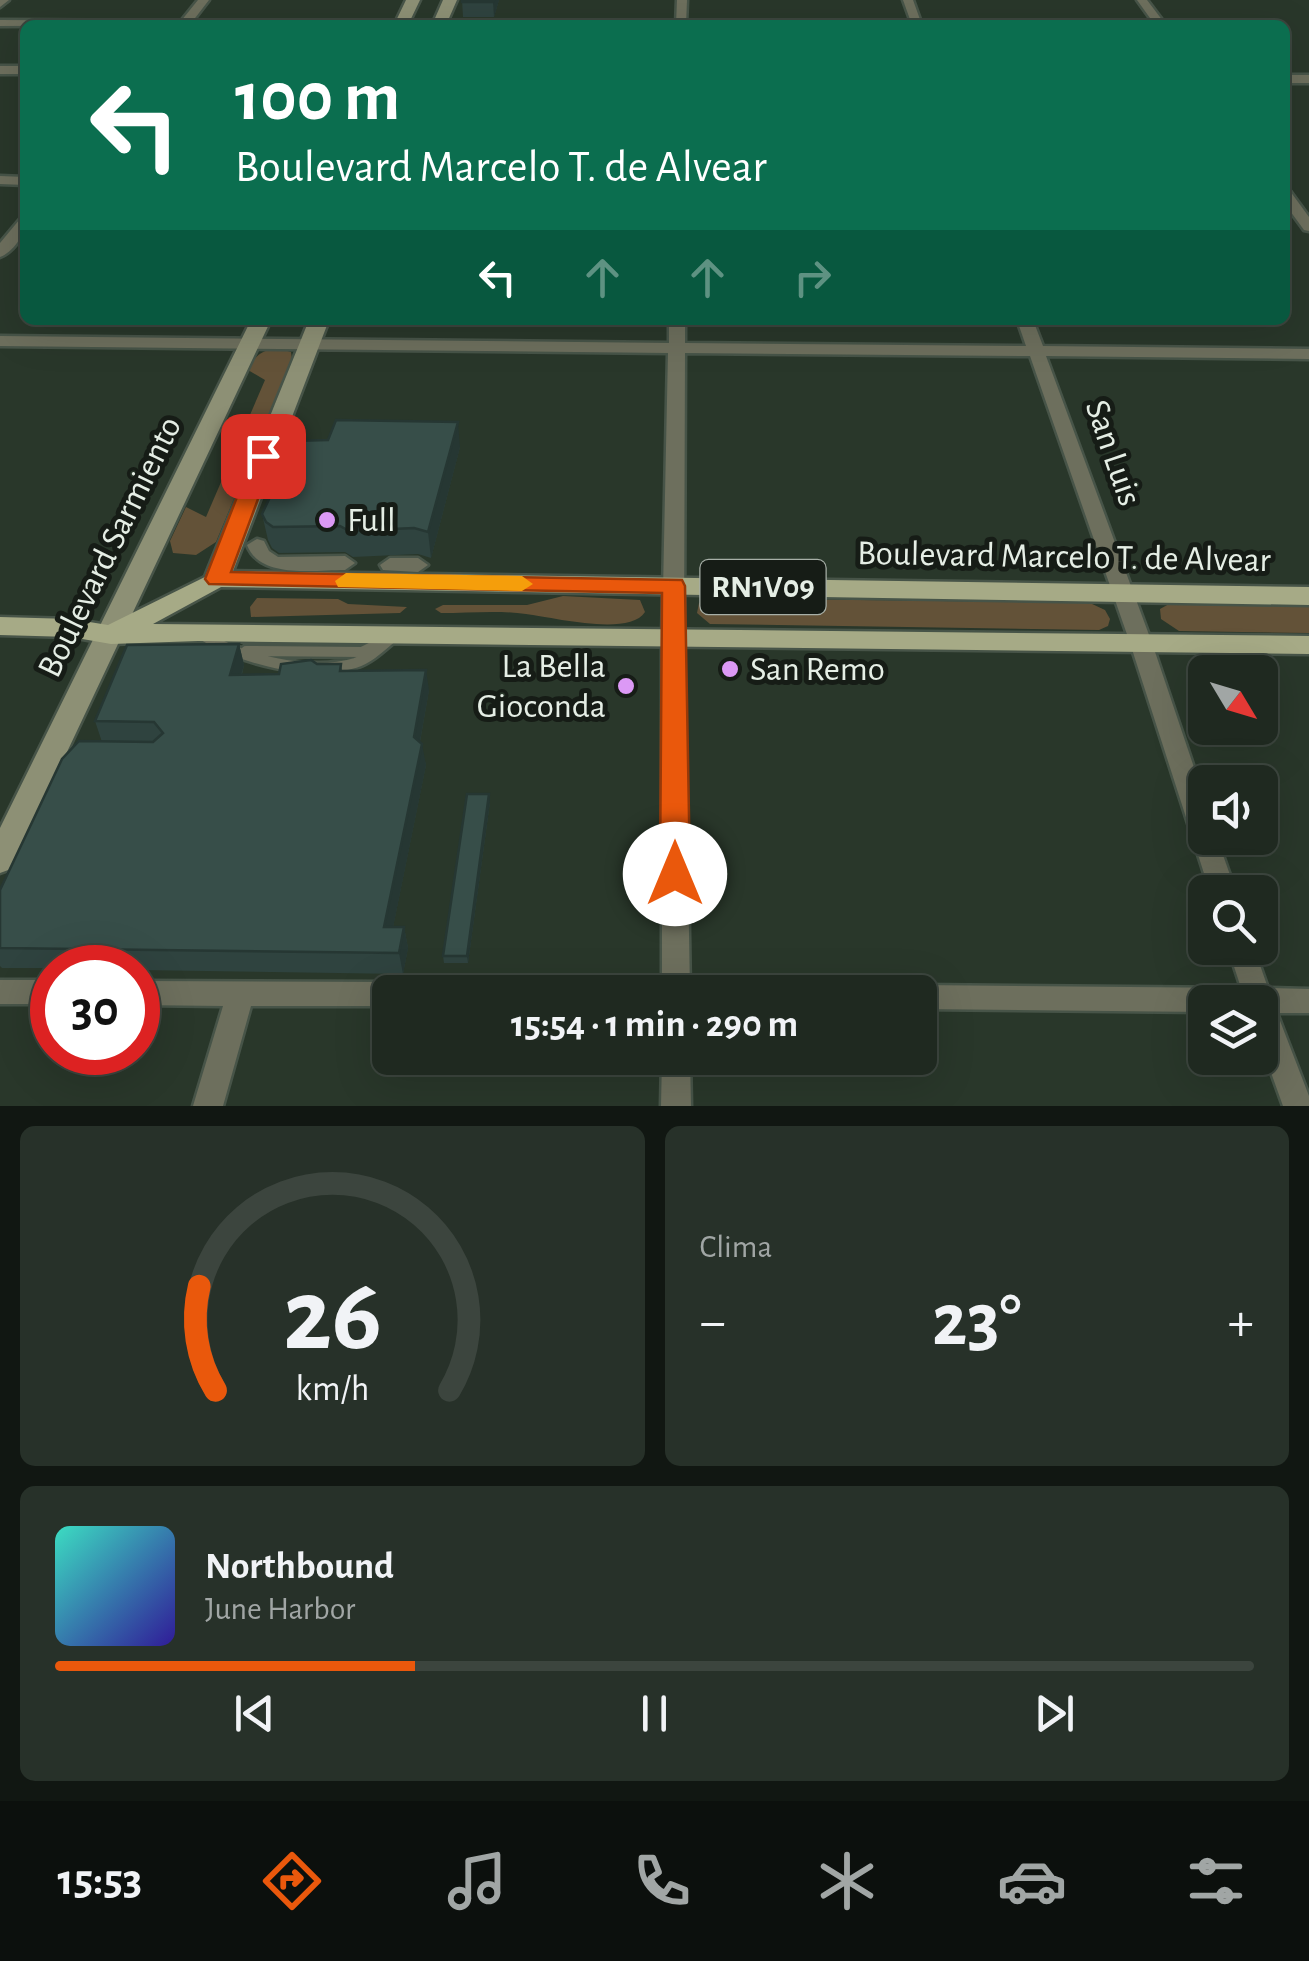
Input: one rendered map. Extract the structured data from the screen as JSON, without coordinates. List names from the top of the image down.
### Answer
{
  "streets": {
    "main road": ["Boulevard Sarmiento", "Boulevard Marcelo T. de Alvear", "RN1V09"],
    "street": ["San Luis"]
  },
  "crossings": [
    ["San Luis", "Boulevard Marcelo T. de Alvear"],
    ["Boulevard Sarmiento", "Boulevard Marcelo T. de Alvear"]
  ],
  "places": ["Full", "San Remo", "La Bella Gioconda"],
  "north": "bottom right",
  "page": {
    "turn": ["100 m", "Boulevard Marcelo T. de Alvear"],
    "limit": "30",
    "trip": "15:54 · 1 min · 290 m",
    "tile": "Clima",
    "heat": ["−", "23°", "+"],
    "song": ["Northbound", "June Harbor"],
    "tabs": "15:53",
    "gauge": ["26", "km/h"]
  }
}
